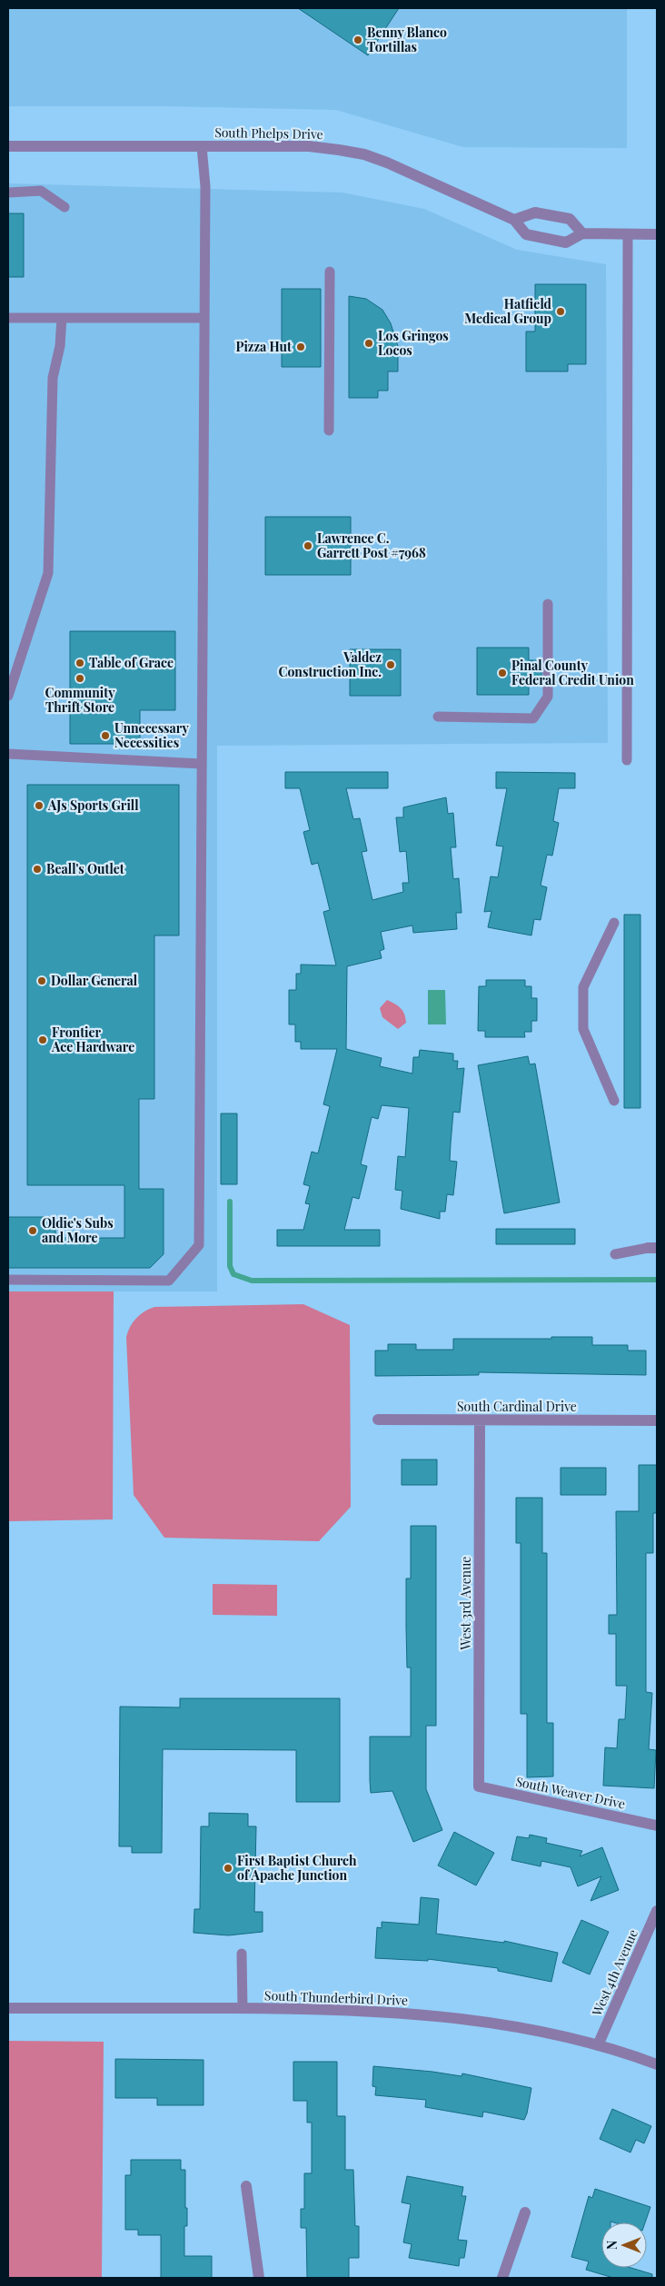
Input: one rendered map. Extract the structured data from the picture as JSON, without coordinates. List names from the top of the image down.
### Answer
{
  "streets": {
    "street": [
      "South Phelps Drive",
      "South Cardinal Drive",
      "West 3rd Avenue",
      "South Weaver Drive",
      "West 4th Avenue",
      "South Thunderbird Drive"
    ]
  },
  "crossings": [
    ["South Cardinal Drive", "West 3rd Avenue"],
    ["West 3rd Avenue", "South Weaver Drive"],
    ["West 4th Avenue", "South Thunderbird Drive"]
  ],
  "places": [
    "Benny Blanco Tortillas",
    "Hatfield Medical Group",
    "Los Gringos Locos",
    "Pizza Hut",
    "Lawrence C. Garrett Post #7968",
    "Table of Grace",
    "Valdez Construction Inc.",
    "Pinal County Federal Credit Union",
    "Community Thrift Store",
    "Unnecessary Necessities",
    "AJs Sports Grill",
    "Beall's Outlet",
    "Dollar General",
    "Frontier Ace Hardware",
    "Oldie's Subs and More",
    "First Baptist Church of Apache Junction"
  ],
  "north": "left"
}
